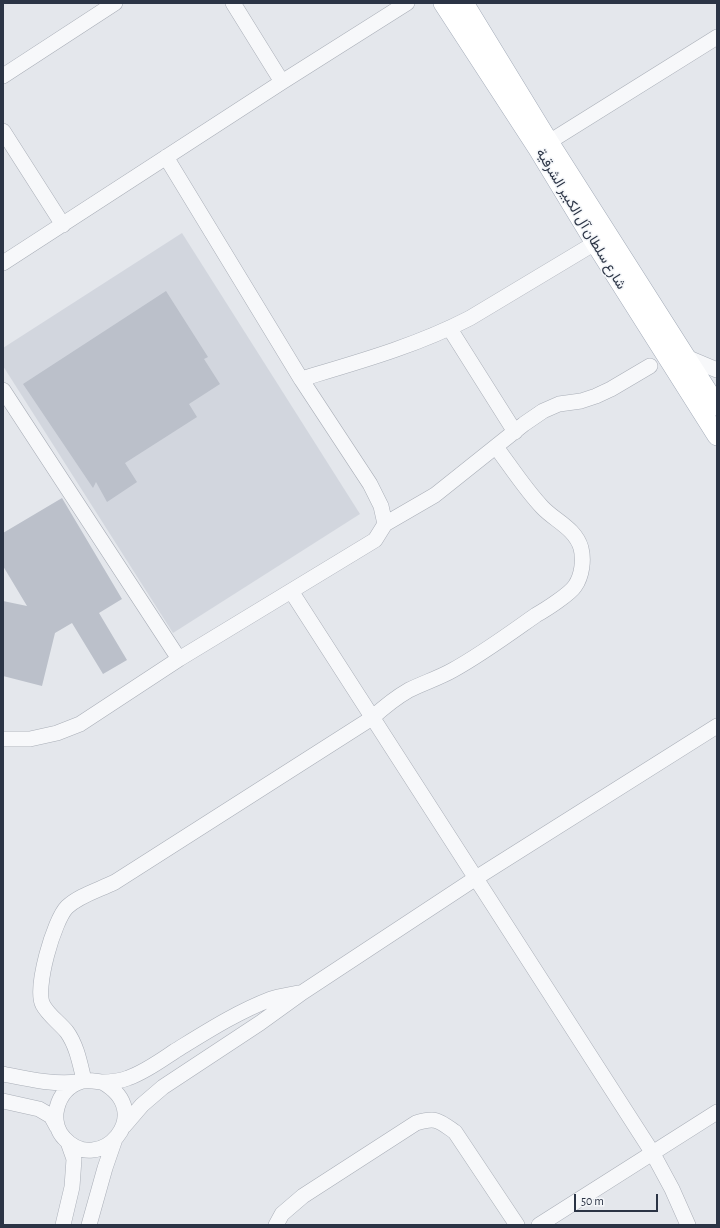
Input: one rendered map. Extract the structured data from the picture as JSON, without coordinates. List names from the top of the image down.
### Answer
{
  "streets": {
    "main road": ["شارع سلطان آل الكبير الشرقية"]
  },
  "scale_bar": "50 m"
}
